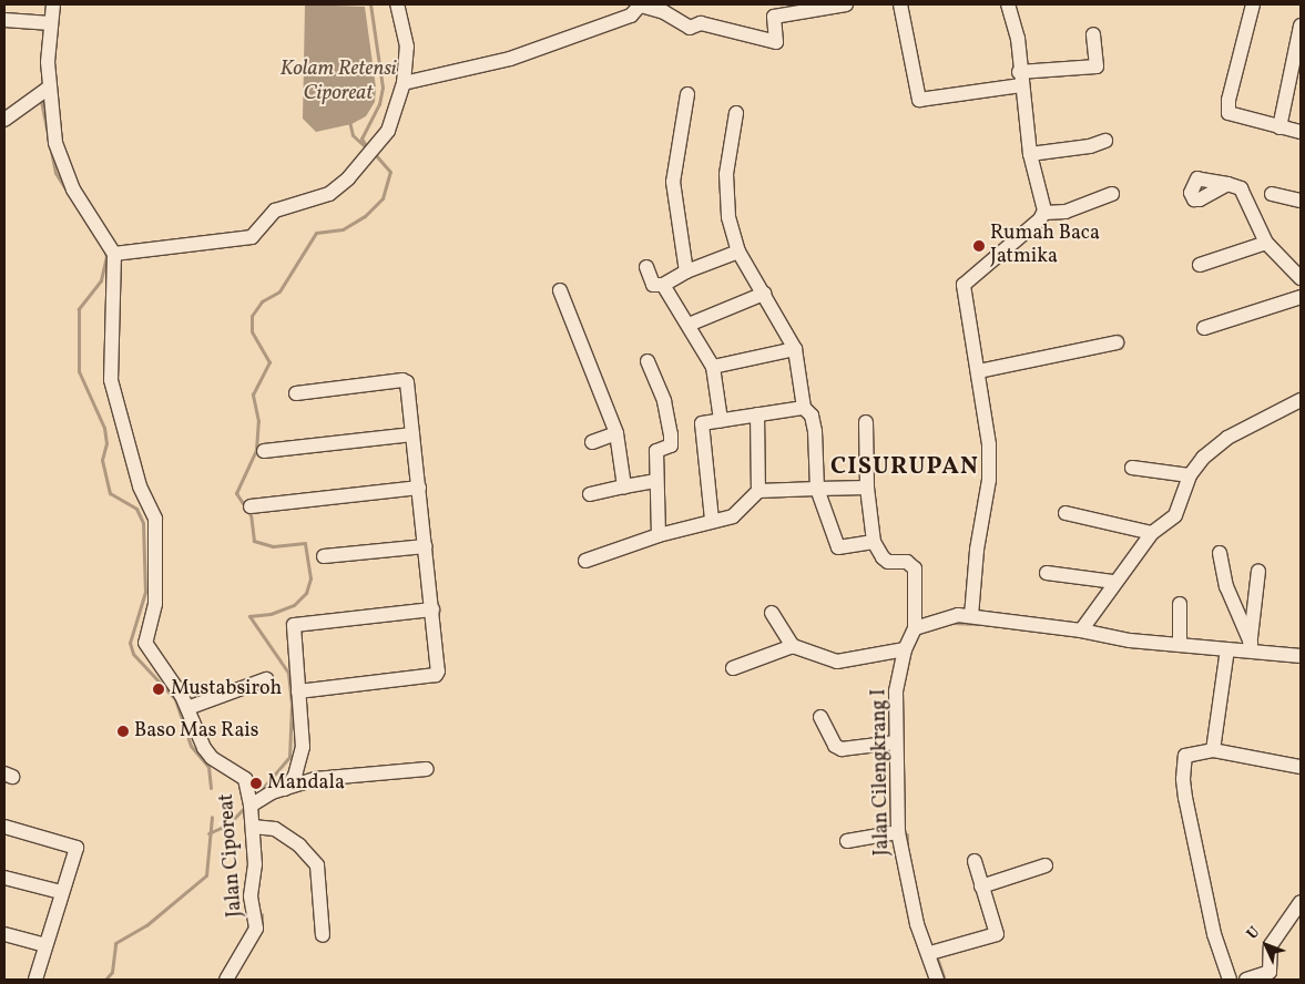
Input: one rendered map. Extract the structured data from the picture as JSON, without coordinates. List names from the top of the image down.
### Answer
{
  "streets": {
    "street": ["Jalan Cilengkrang I", "Jalan Ciporeat"]
  },
  "districts": ["CISURUPAN"],
  "water": ["Kolam Retensi Ciporeat"],
  "places": [
    "Rumah Baca Jatmika",
    "Mustabsiroh",
    "Baso Mas Rais",
    "Mandala"
  ],
  "north": "top left"
}
